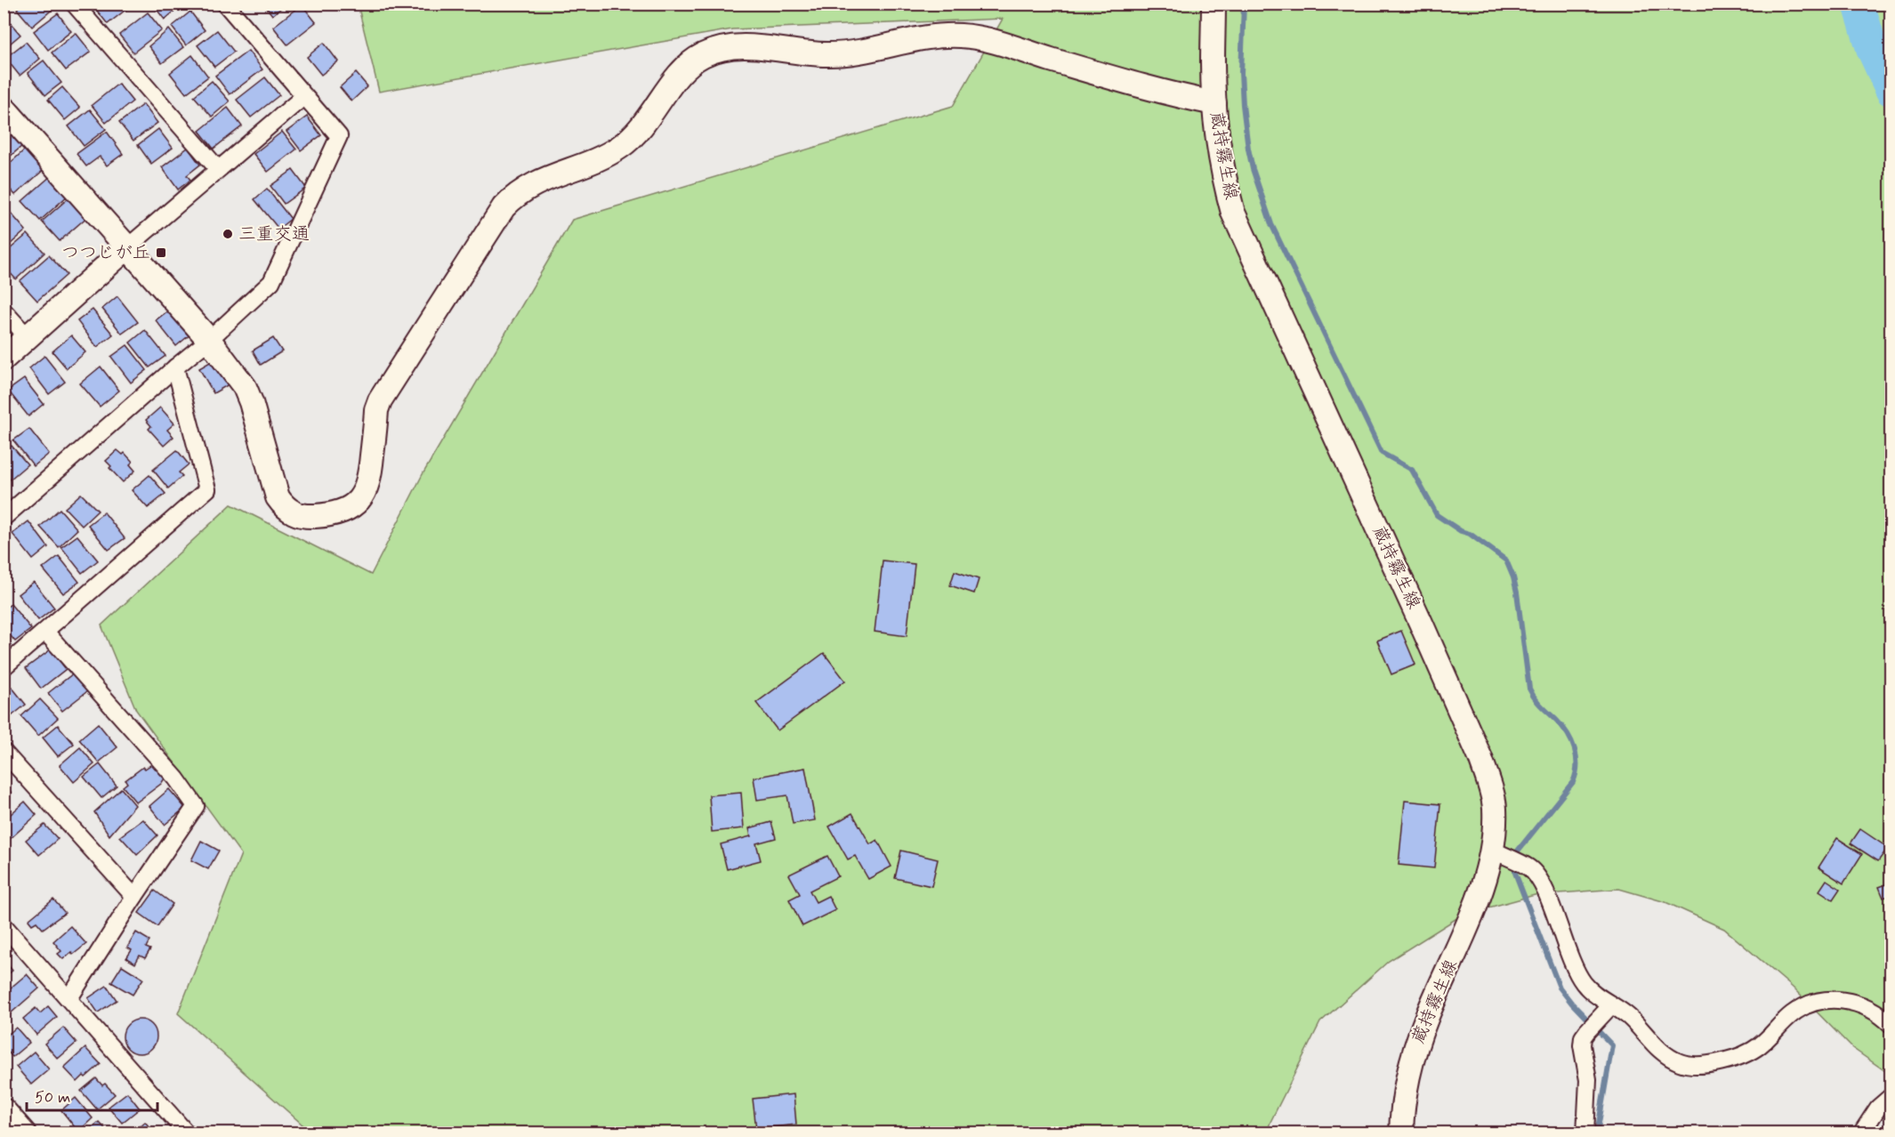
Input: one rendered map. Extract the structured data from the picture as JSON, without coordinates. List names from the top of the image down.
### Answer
{
  "streets": {
    "street": ["蔵持霧生線"]
  },
  "places": {
    "other": ["三重交通"],
    "transit": ["つつじが丘"]
  },
  "scale_bar": "50 m"
}
